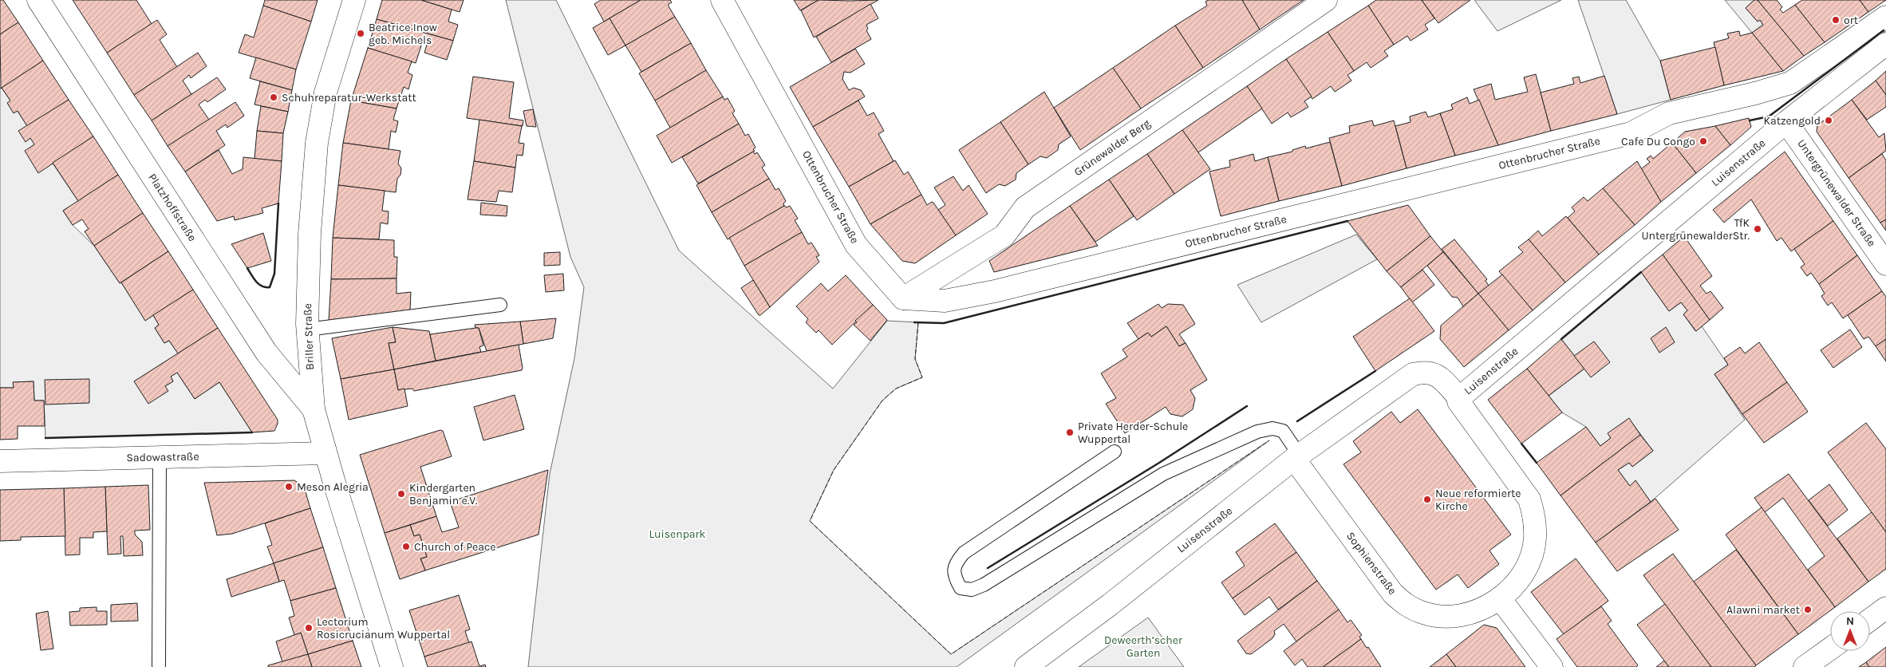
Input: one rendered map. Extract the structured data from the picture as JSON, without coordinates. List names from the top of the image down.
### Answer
{
  "streets": {
    "street": [
      "Grünewalder Berg",
      "Ottenbrucher Straße",
      "Luisenstraße",
      "Untergrünewalder Straße",
      "Platzhoffstraße",
      "Briller Straße",
      "Sadowastraße",
      "Sophienstraße"
    ]
  },
  "crossings": [
    ["Grünewalder Berg", "Ottenbrucher Straße"],
    ["Luisenstraße", "Untergrünewalder Straße"],
    ["Luisenstraße", "Sophienstraße"],
    ["Platzhoffstraße", "Briller Straße"],
    ["Briller Straße", "Sadowastraße"]
  ],
  "parks": ["Luisenpark", "Deweerth’scher Garten"],
  "places": [
    "ort",
    "Beatrice Inow geb. Michels",
    "Schuhreparatur-Werkstatt",
    "Katzengold",
    "Cafe Du Congo",
    "TfK UntergrünewalderStr.",
    "Private Herder-Schule Wuppertal",
    "Meson Alegria",
    "Kindergarten Benjamin e.V.",
    "Neue reformierte Kirche",
    "Church of Peace",
    "Alawni market",
    "Lectorium Rosicrucianum Wuppertal"
  ],
  "north": "top"
}
